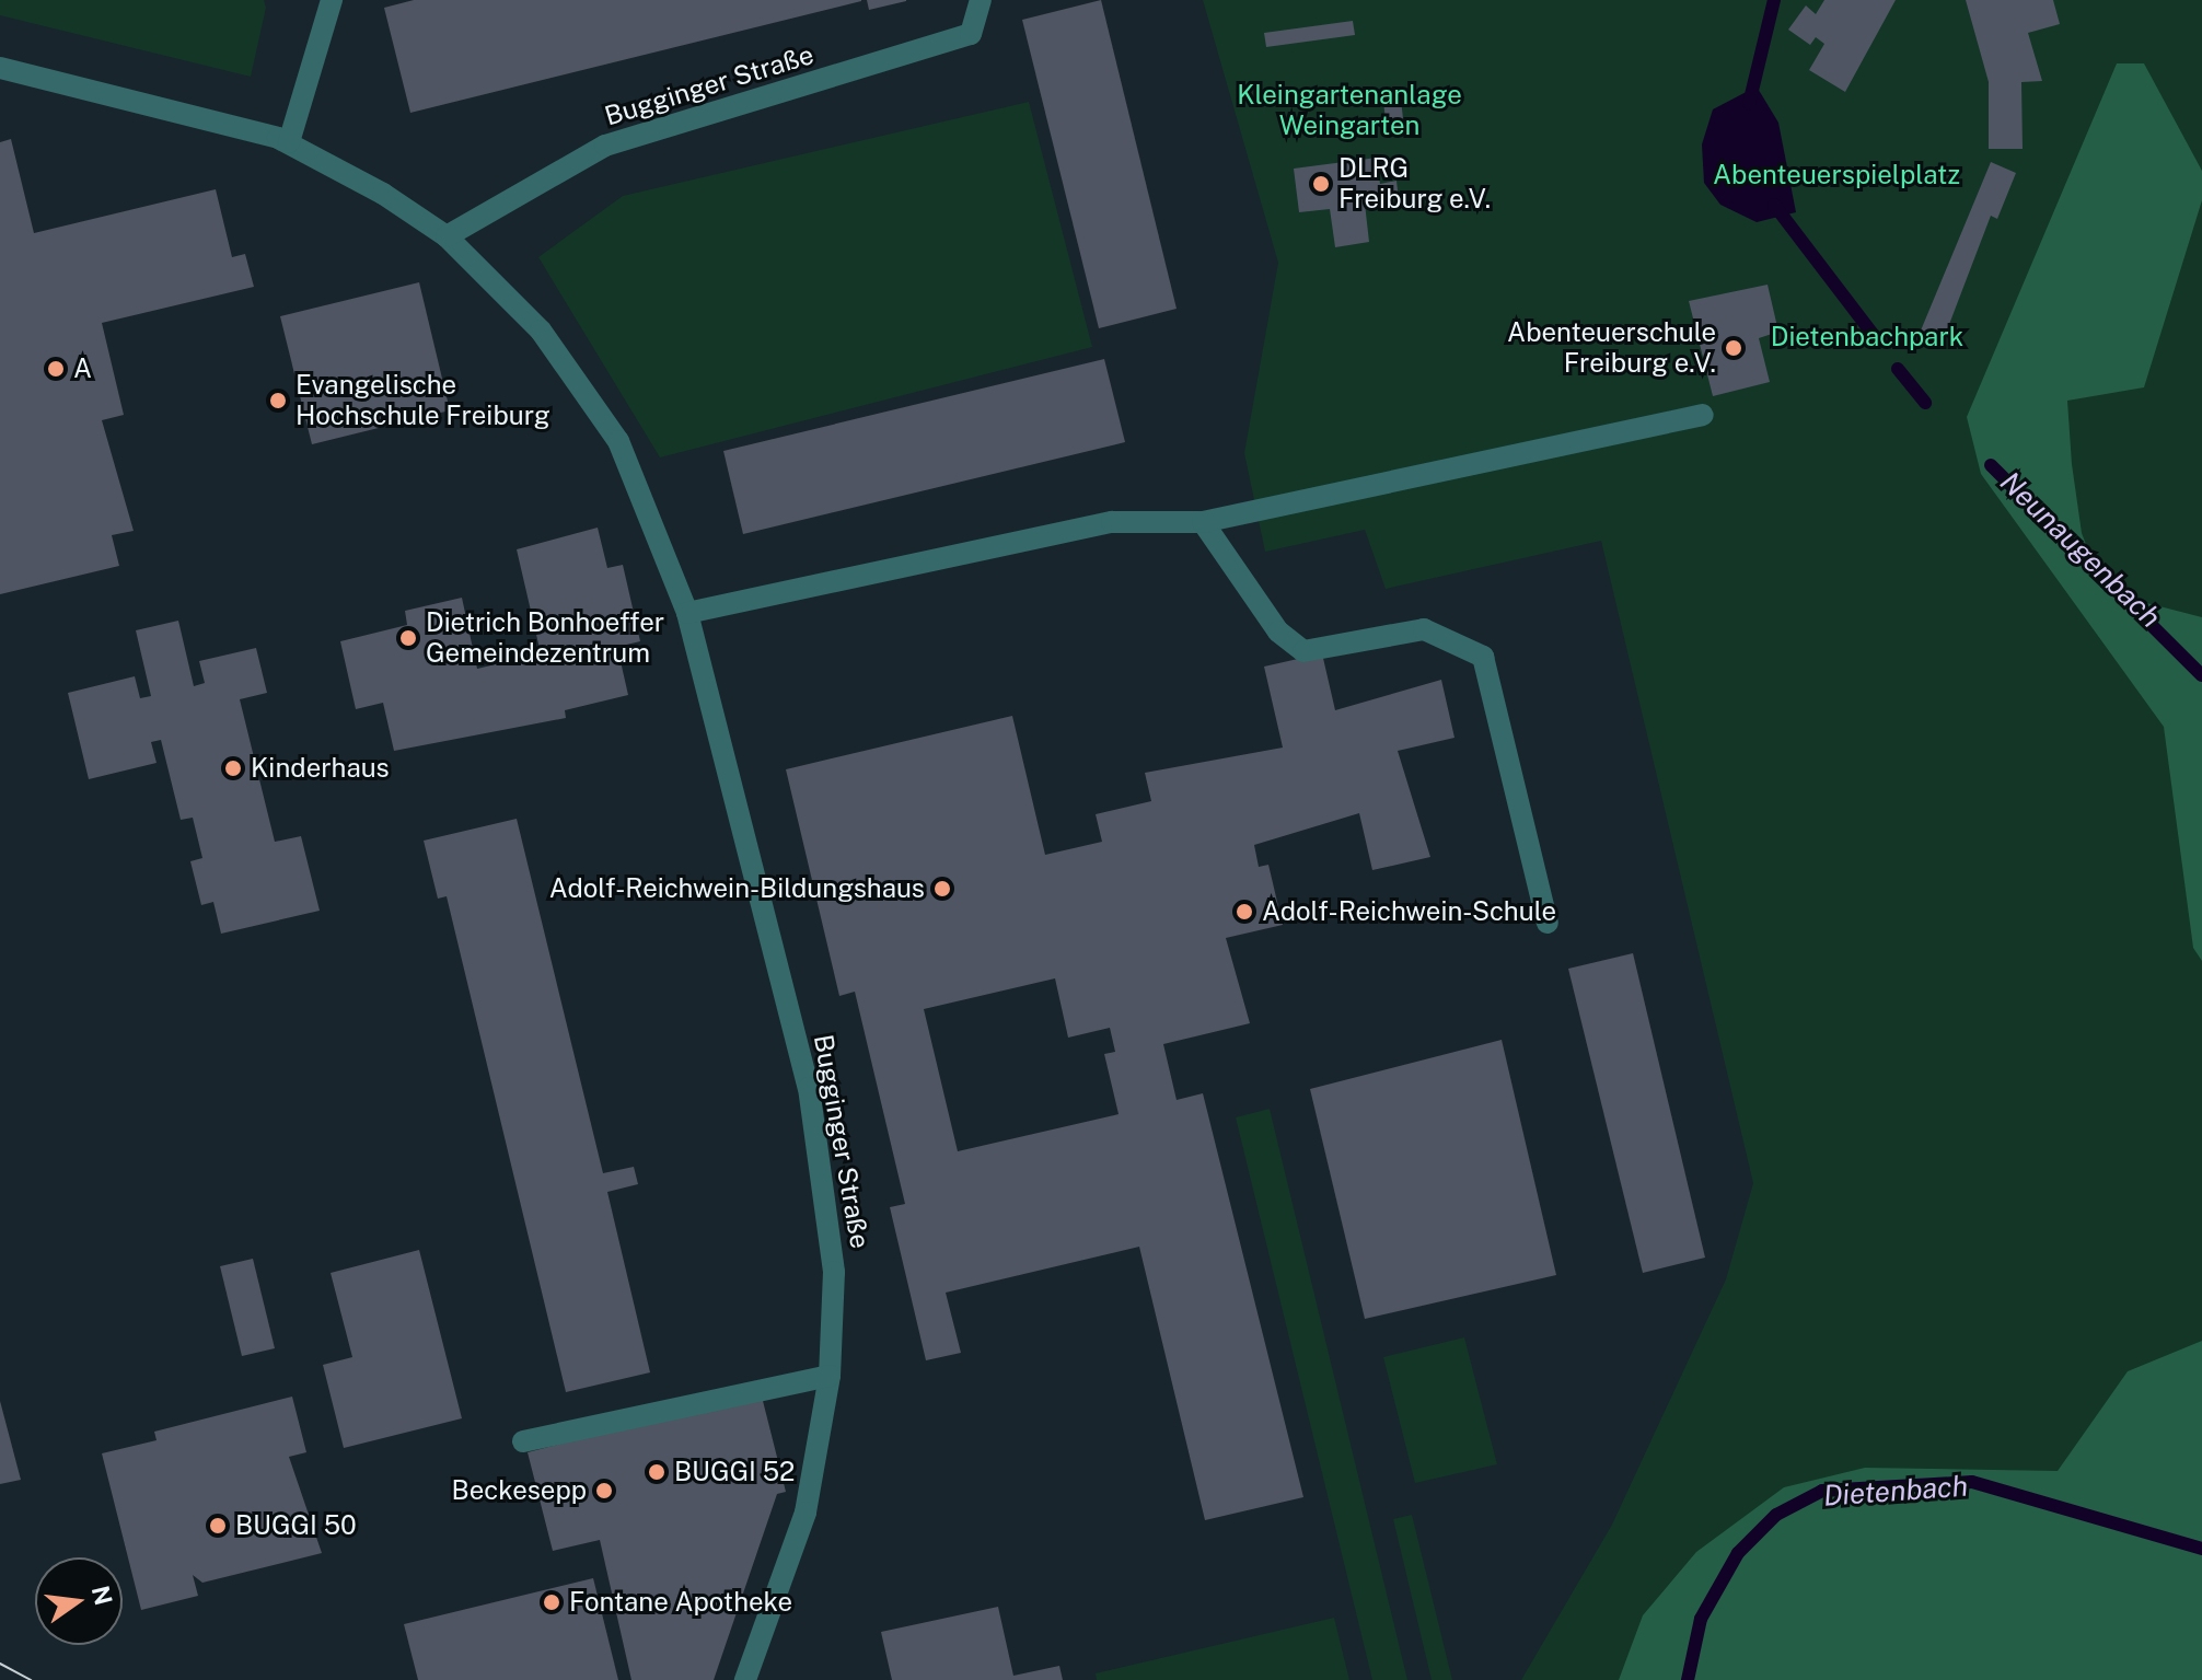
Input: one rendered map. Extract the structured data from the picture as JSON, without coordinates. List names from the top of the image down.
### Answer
{
  "streets": {
    "street": ["Bugginger Straße"]
  },
  "water": ["Neunaugenbach", "Dietenbach"],
  "parks": ["Kleingartenanlage Weingarten", "Abenteuerspielplatz", "Dietenbachpark"],
  "places": [
    "DLRG Freiburg e.V.",
    "Abenteuerschule Freiburg e.V.",
    "A",
    "Evangelische Hochschule Freiburg",
    "Dietrich Bonhoeffer Gemeindezentrum",
    "Kinderhaus",
    "Adolf-Reichwein-Bildungshaus",
    "Adolf-Reichwein-Schule",
    "BUGGI 52",
    "Beckesepp",
    "BUGGI 50",
    "Fontane Apotheke"
  ],
  "north": "right"
}
